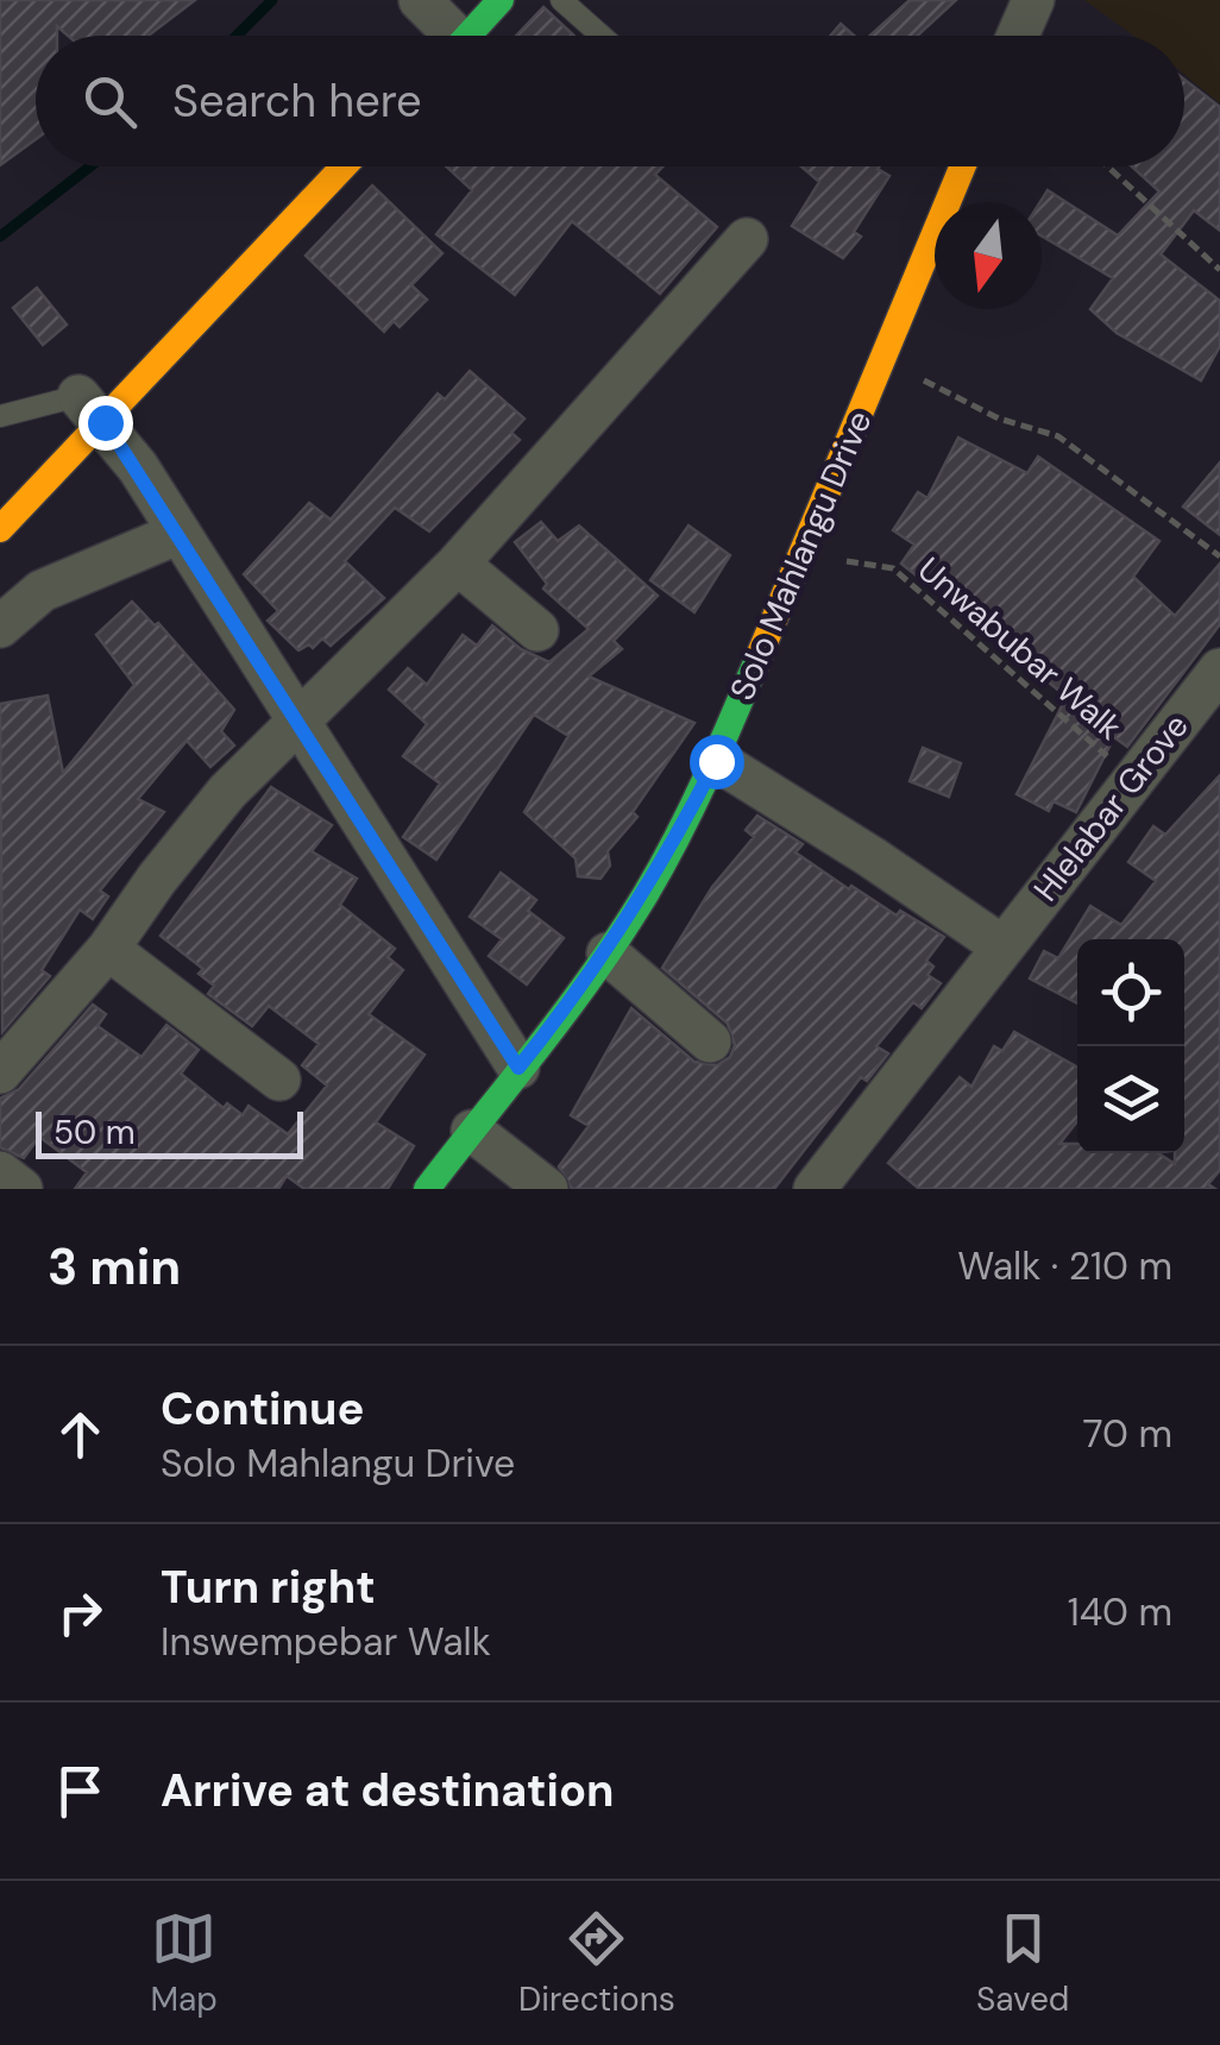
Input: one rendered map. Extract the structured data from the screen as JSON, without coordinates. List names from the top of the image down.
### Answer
{
  "streets": {
    "street": ["Solo Mahlangu Drive", "Hlelabar Grove"],
    "path": ["Unwabubar Walk"]
  },
  "crossings": [
    ["Solo Mahlangu Drive", "Unwabubar Walk"],
    ["Unwabubar Walk", "Hlelabar Grove"]
  ],
  "scale_bar": "50 m",
  "north": "bottom",
  "page": {
    "search": "Search here",
    "scale": "50 m",
    "heading": ["3 min", "Walk · 210 m"],
    "list": [
      ["Continue", "Solo Mahlangu Drive", "70 m"],
      ["Turn right", "Inswempebar Walk", "140 m"],
      "Arrive at destination"
    ],
    "nav": ["Map", "Directions", "Saved"]
  }
}
